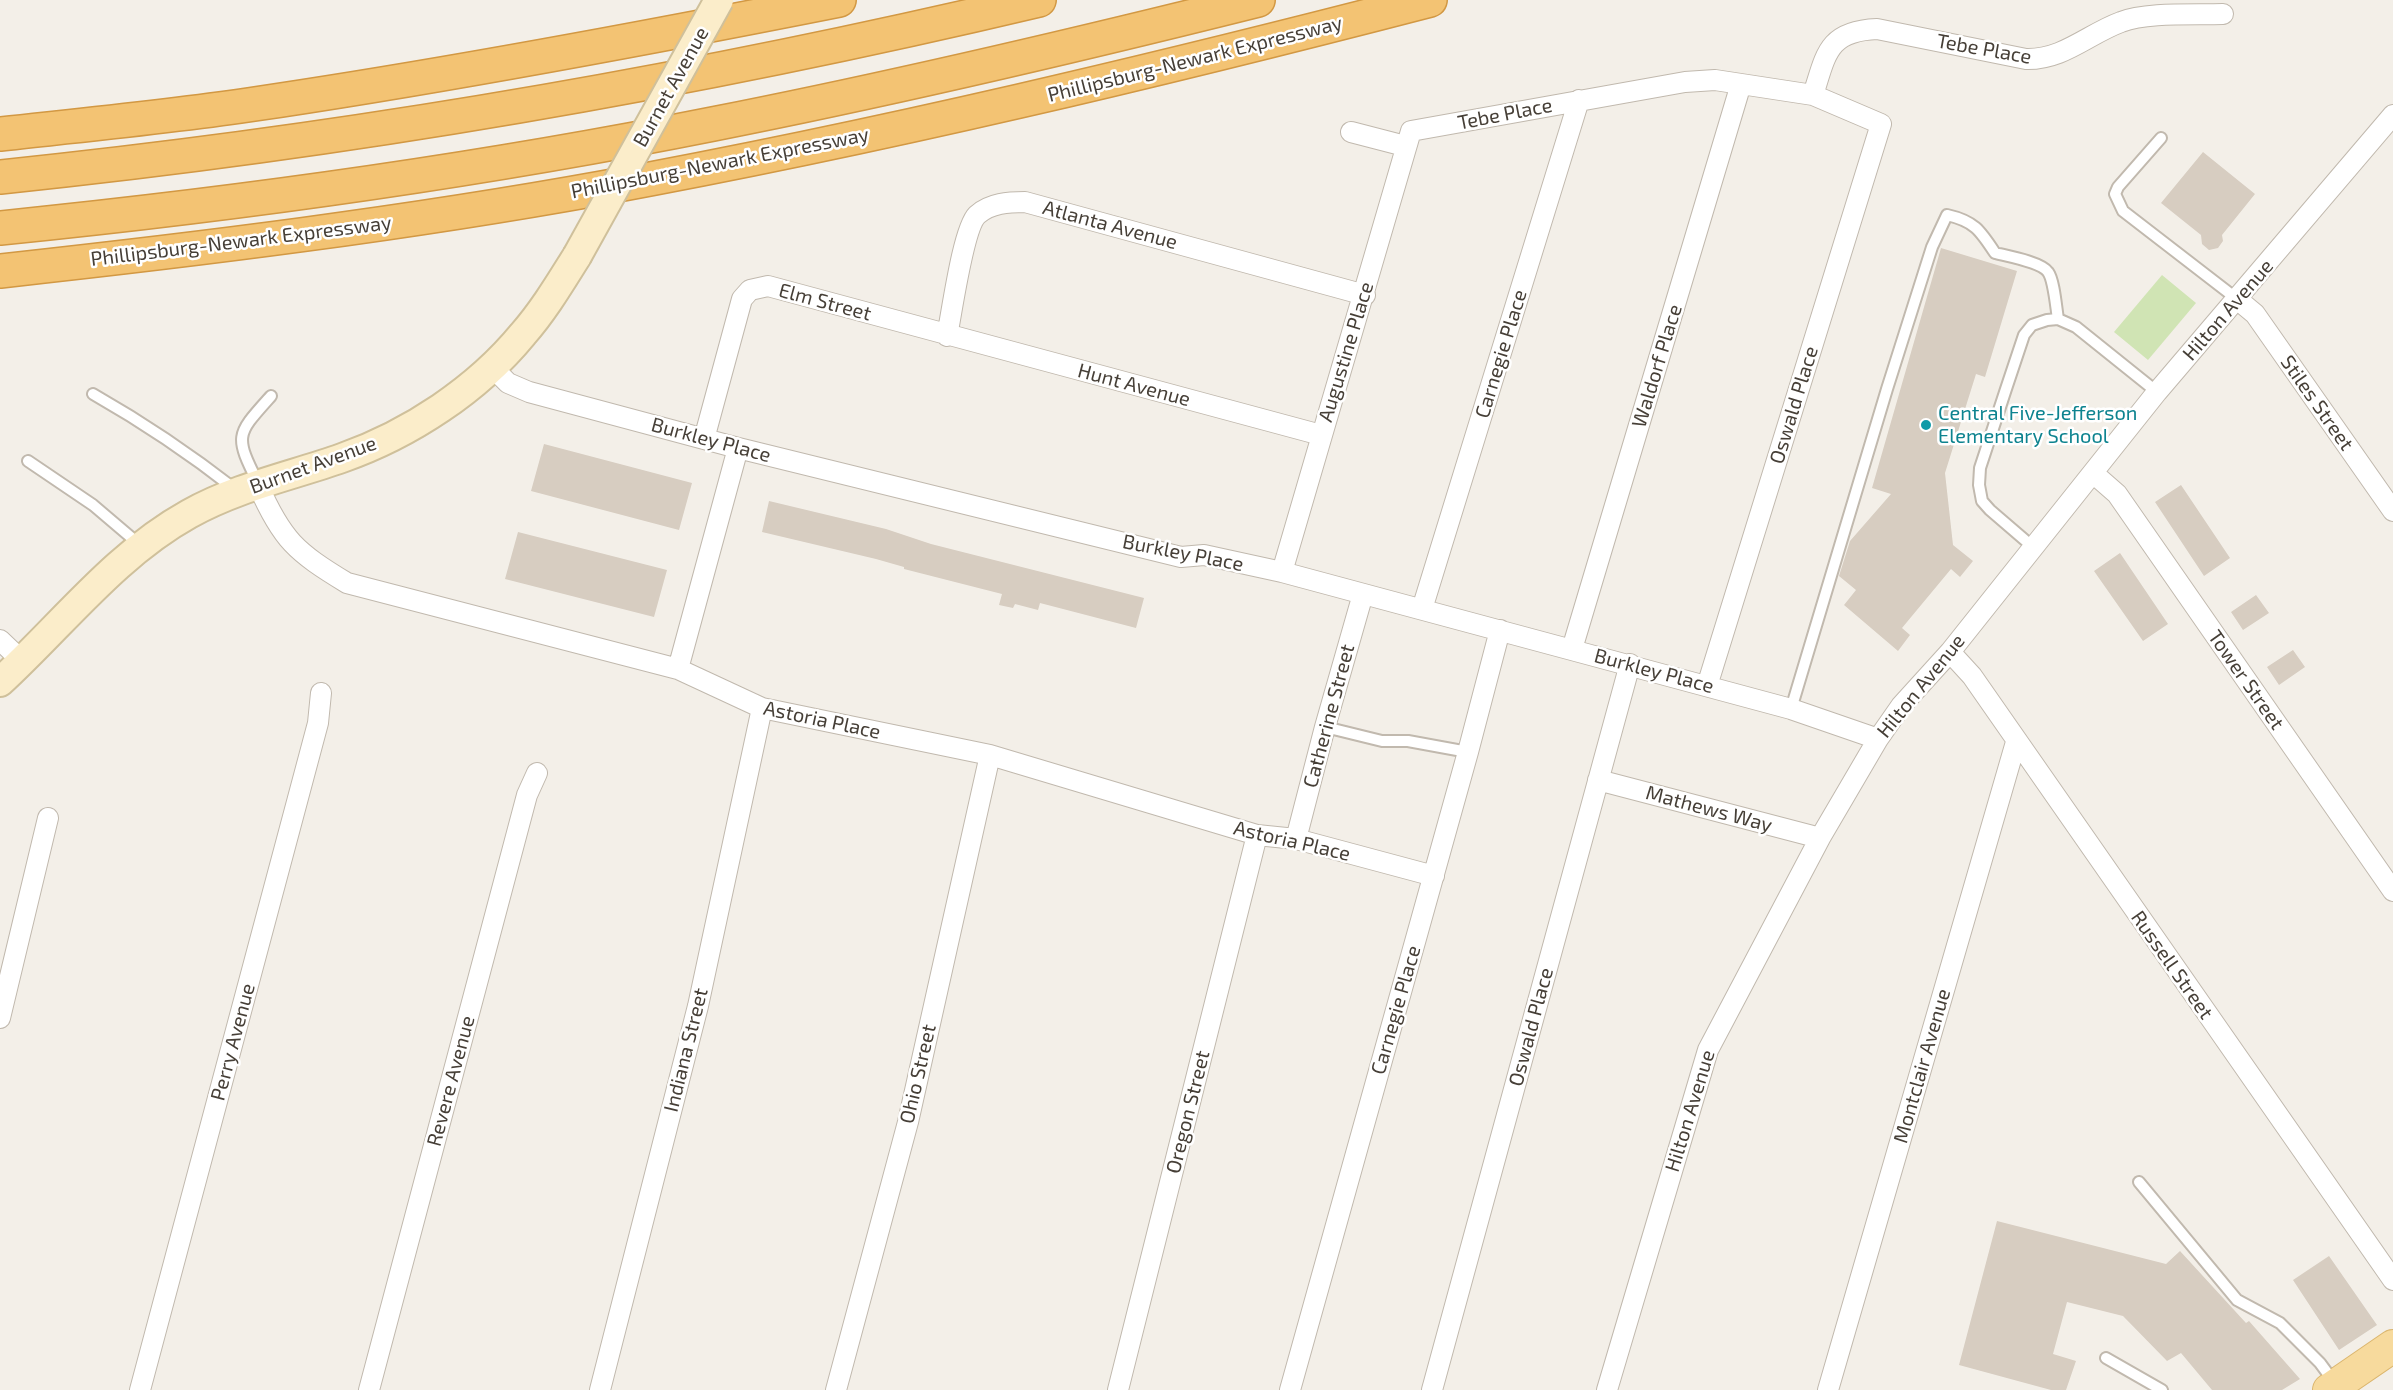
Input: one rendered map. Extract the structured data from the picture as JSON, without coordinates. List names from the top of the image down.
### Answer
{
  "streets": {
    "highway": ["Phillipsburg-Newark Expressway"],
    "street": [
      "Tebe Place",
      "Burnet Avenue",
      "Atlanta Avenue",
      "Elm Street",
      "Hilton Avenue",
      "Augustine Place",
      "Carnegie Place",
      "Waldorf Place",
      "Hunt Avenue",
      "Stiles Street",
      "Oswald Place",
      "Burkley Place",
      "Tower Street",
      "Catherine Street",
      "Astoria Place",
      "Mathews Way",
      "Russell Street",
      "Perry Avenue",
      "Indiana Street",
      "Montclair Avenue",
      "Ohio Street",
      "Revere Avenue",
      "Oregon Street"
    ]
  },
  "crossings": [
    ["Tebe Place", "Augustine Place"],
    ["Tebe Place", "Carnegie Place"],
    ["Tebe Place", "Waldorf Place"],
    ["Tebe Place", "Oswald Place"],
    ["Burnet Avenue", "Burkley Place"],
    ["Burnet Avenue", "Astoria Place"],
    ["Atlanta Avenue", "Elm Street"],
    ["Atlanta Avenue", "Augustine Place"],
    ["Atlanta Avenue", "Hunt Avenue"],
    ["Elm Street", "Hunt Avenue"],
    ["Elm Street", "Burkley Place"],
    ["Hilton Avenue", "Stiles Street"],
    ["Hilton Avenue", "Burkley Place"],
    ["Hilton Avenue", "Tower Street"],
    ["Hilton Avenue", "Mathews Way"],
    ["Hilton Avenue", "Russell Street"],
    ["Augustine Place", "Hunt Avenue"],
    ["Augustine Place", "Burkley Place"],
    ["Carnegie Place", "Burkley Place"],
    ["Carnegie Place", "Astoria Place"],
    ["Waldorf Place", "Burkley Place"],
    ["Oswald Place", "Burkley Place"],
    ["Oswald Place", "Mathews Way"],
    ["Burkley Place", "Catherine Street"],
    ["Catherine Street", "Astoria Place"],
    ["Astoria Place", "Indiana Street"],
    ["Astoria Place", "Ohio Street"],
    ["Astoria Place", "Oregon Street"],
    ["Russell Street", "Montclair Avenue"]
  ],
  "places": ["Central Five-Jefferson Elementary School"]
}
